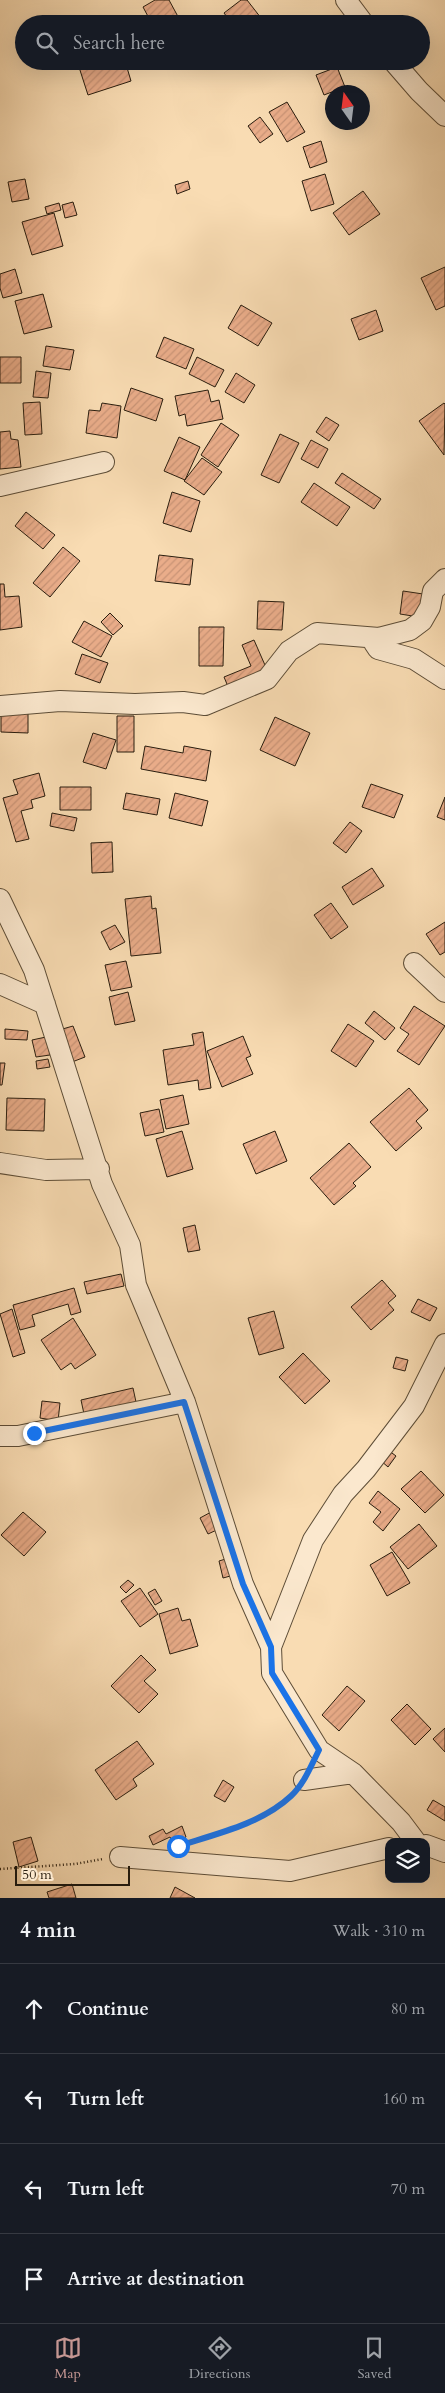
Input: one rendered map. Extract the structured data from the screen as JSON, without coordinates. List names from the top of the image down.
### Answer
{
  "scale_bar": "50 m",
  "north": "top",
  "page": {
    "search": "Search here",
    "scale": "50 m",
    "heading": ["4 min", "Walk · 310 m"],
    "list": [
      ["Continue", "80 m"],
      ["Turn left", "160 m"],
      ["Turn left", "70 m"],
      "Arrive at destination"
    ],
    "nav": ["Map", "Directions", "Saved"]
  }
}
